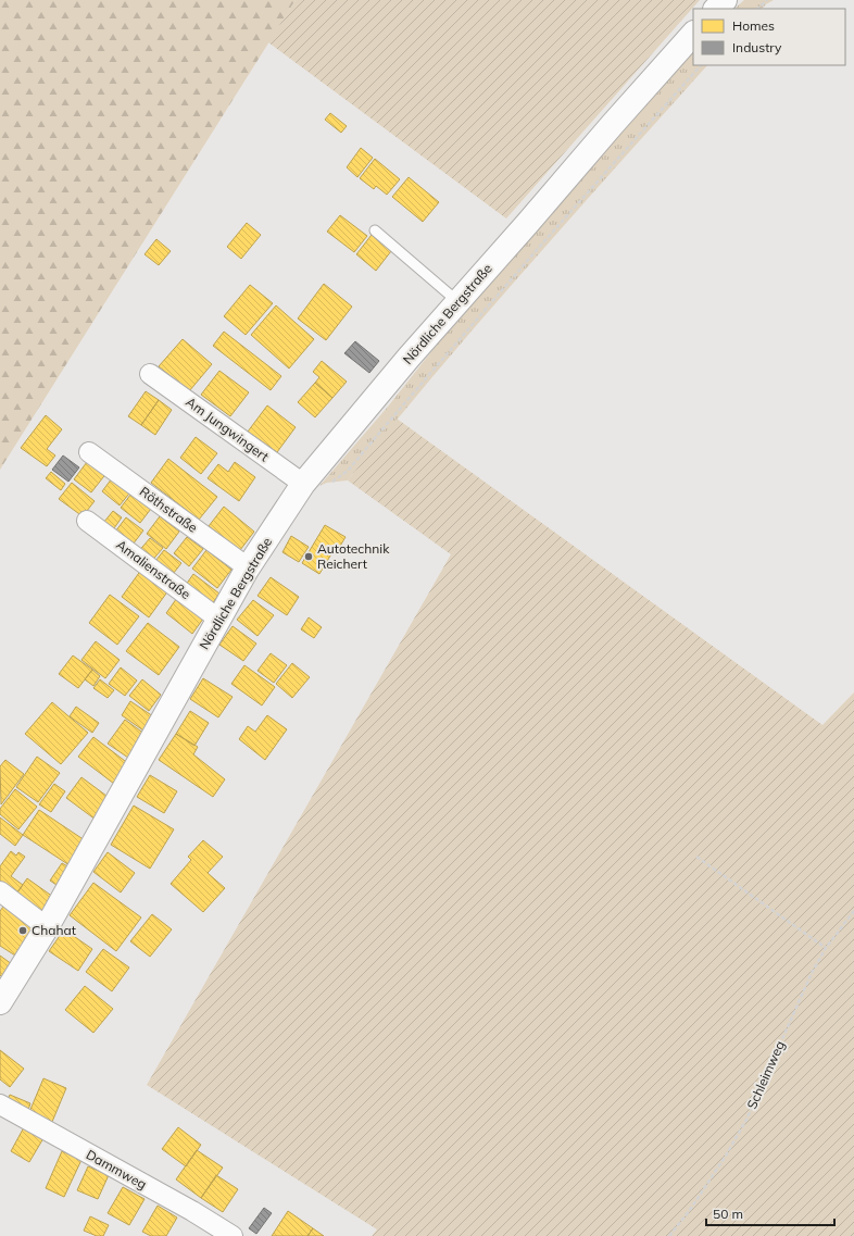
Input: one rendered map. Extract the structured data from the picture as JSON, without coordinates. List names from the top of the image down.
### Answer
{
  "streets": {
    "main road": ["Nördliche Bergstraße"],
    "street": [
      "Am Jungwingert",
      "Röthstraße",
      "Amalienstraße",
      "Dammweg"
    ],
    "path": ["Schleimweg"]
  },
  "crossings": [
    ["Nördliche Bergstraße", "Am Jungwingert"],
    ["Nördliche Bergstraße", "Röthstraße"],
    ["Nördliche Bergstraße", "Amalienstraße"]
  ],
  "places": ["Autotechnik Reichert", "Chahat"],
  "legend": ["Homes", "Industry"],
  "scale_bar": "50 m"
}
